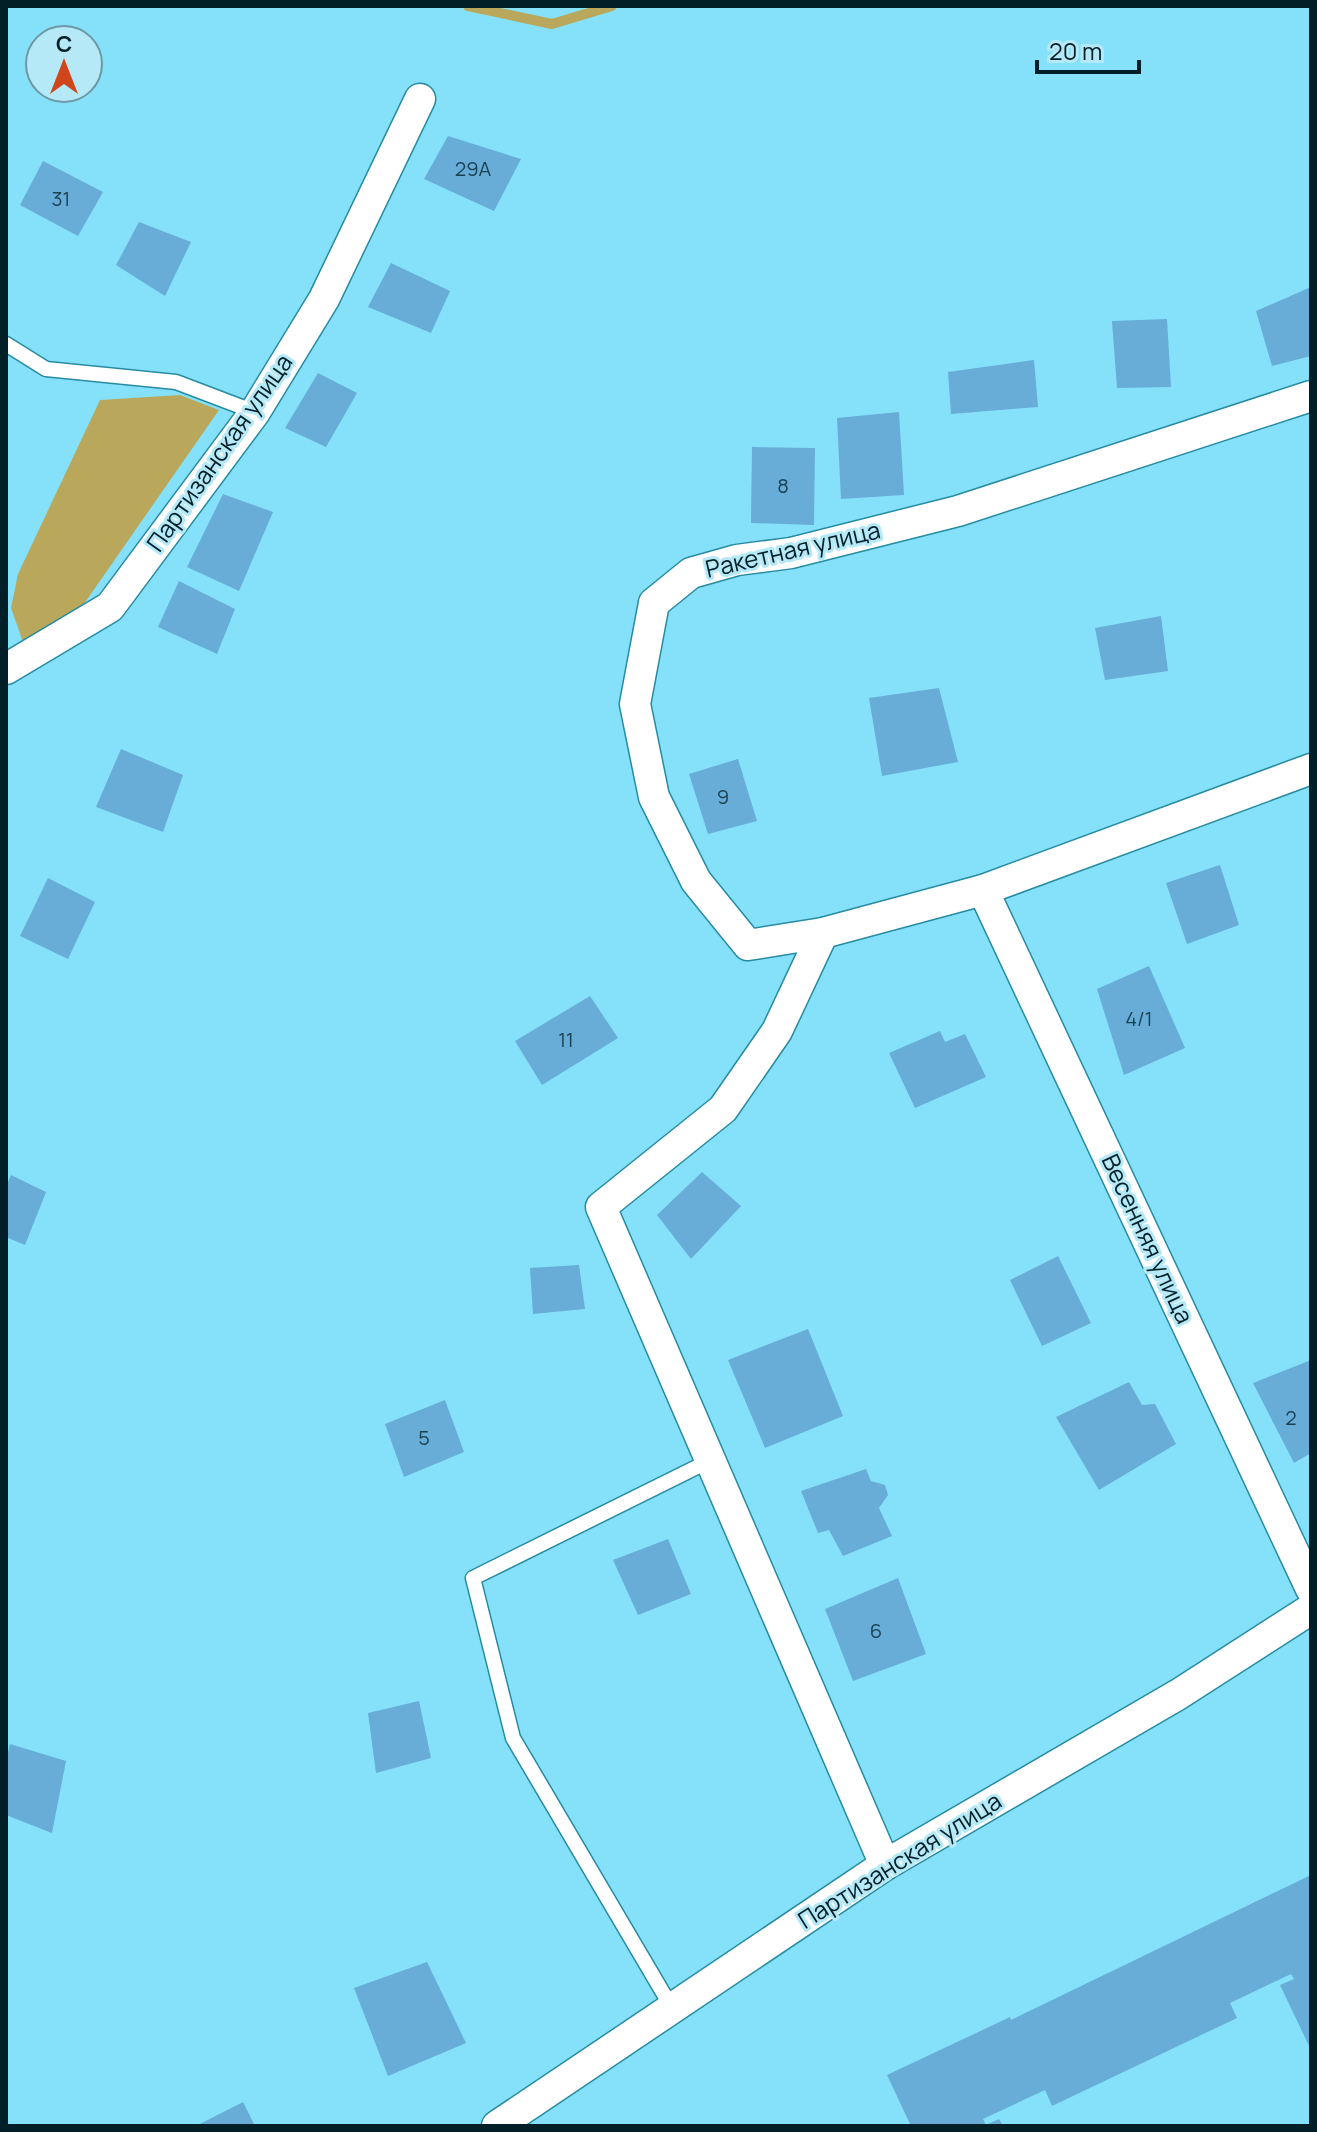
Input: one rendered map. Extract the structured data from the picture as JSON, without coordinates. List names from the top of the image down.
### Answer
{
  "streets": {
    "street": ["Партизанская улица", "Ракетная улица", "Весенняя улица"]
  },
  "crossings": [
    ["Ракетная улица", "Весенняя улица"]
  ],
  "house_numbers": [
    "29А",
    "31",
    "8",
    "9",
    "4/1",
    "11",
    "2",
    "5",
    "6"
  ],
  "scale_bar": "20 m",
  "north": "top"
}
